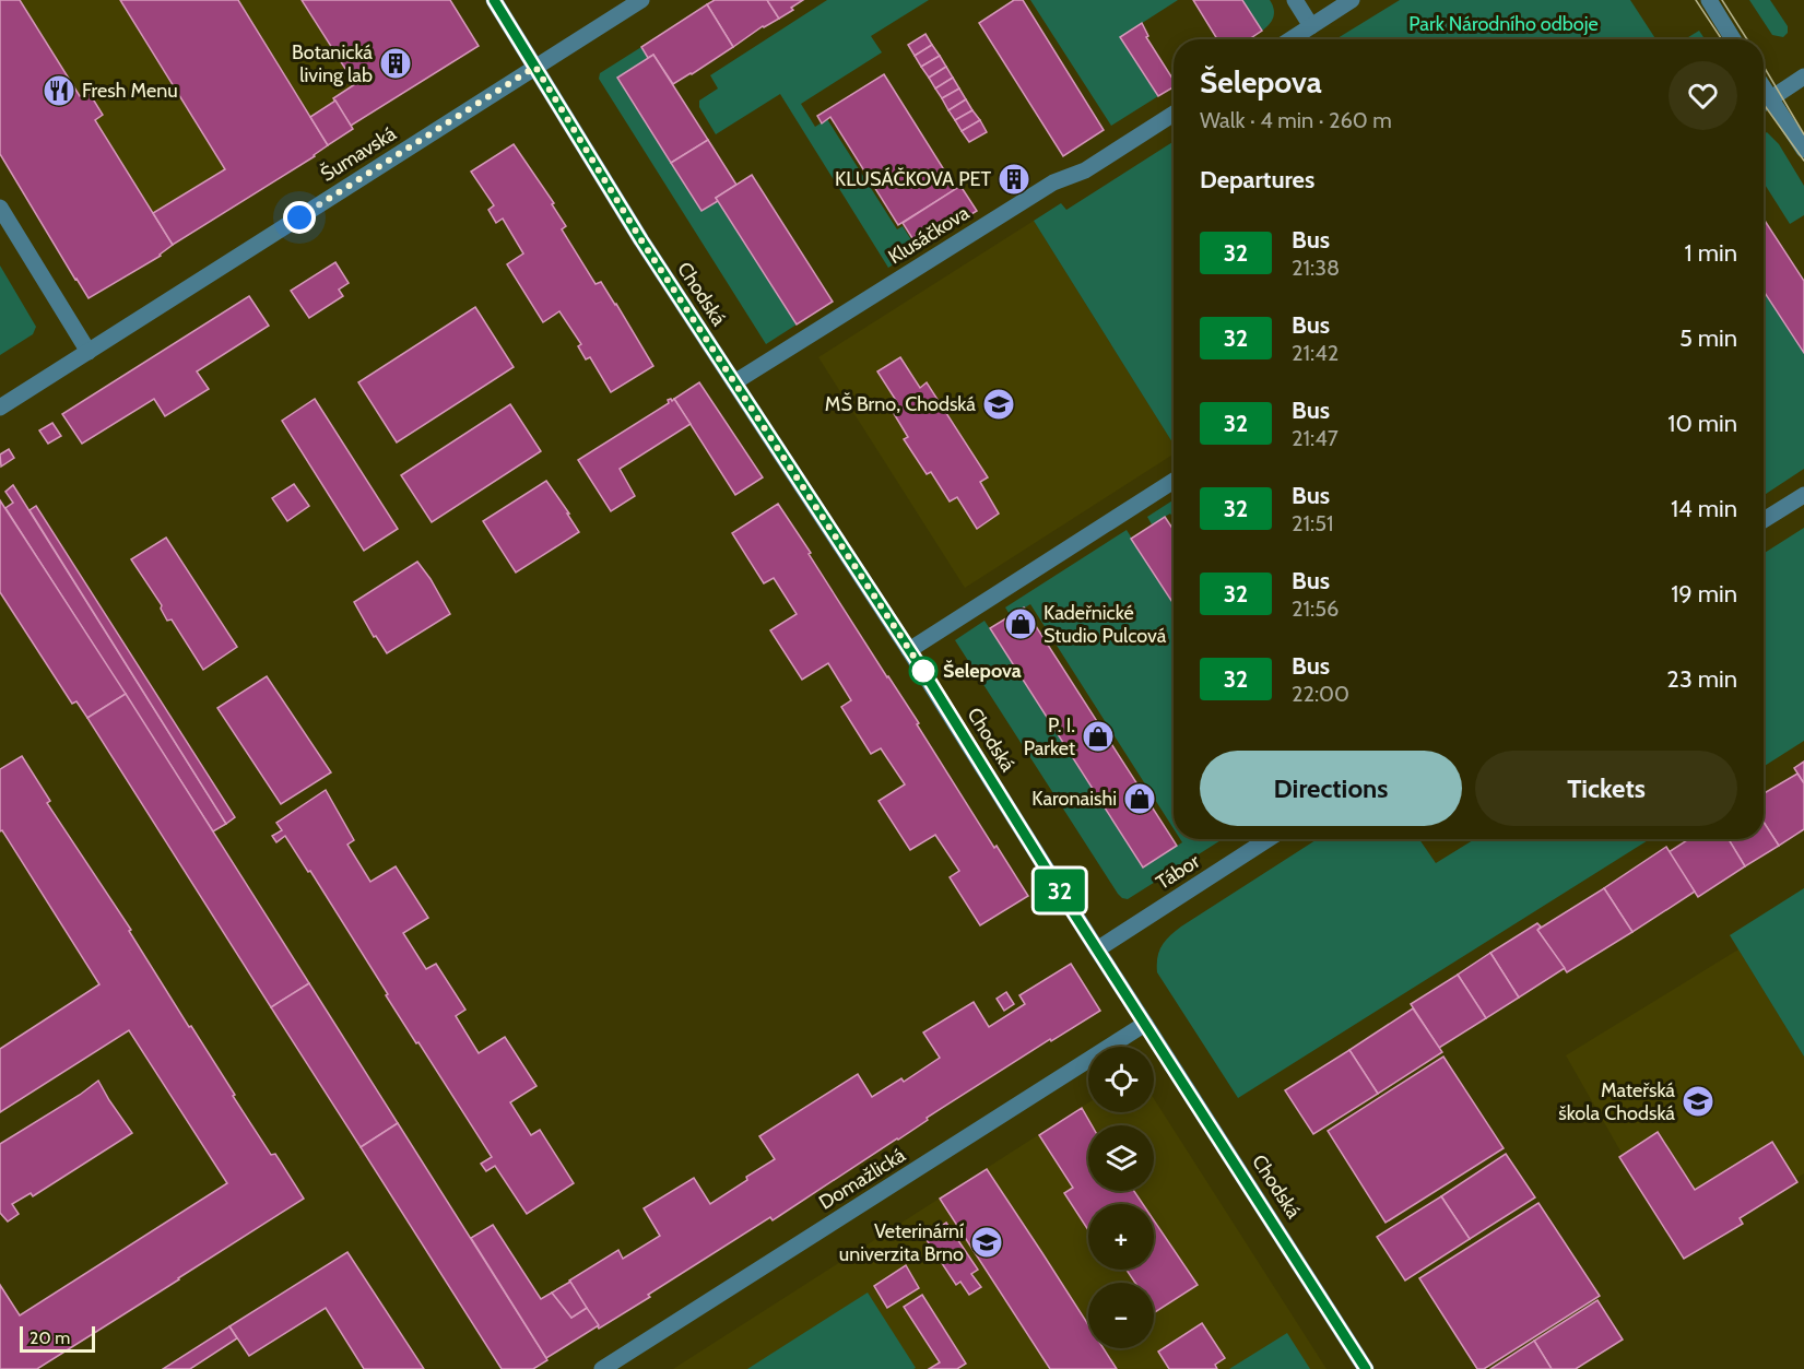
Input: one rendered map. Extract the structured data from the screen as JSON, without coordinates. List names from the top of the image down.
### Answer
{
  "streets": {
    "street": [
      "Šumavská",
      "Klusáčkova",
      "Chodská",
      "Tábor",
      "Domažlická"
    ]
  },
  "crossings": [
    ["Šumavská", "Chodská"],
    ["Klusáčkova", "Chodská"],
    ["Chodská", "Tábor"],
    ["Chodská", "Domažlická"]
  ],
  "parks": ["Park Národního odboje"],
  "places": {
    "building": ["Botanická living lab", "KLUSÁČKOVA PET"],
    "restaurant": ["Fresh Menu"],
    "school or university": ["MŠ Brno, Chodská", "Mateřská škola Chodská", "Veterinární univerzita Brno"],
    "shop": ["Kadeřnické Studio Pulcová", "P. I. Parket", "Karonaishi"],
    "other": ["Šelepova"]
  },
  "lines": ["bus line 32"],
  "scale_bar": "20 m",
  "page": {
    "on_map": "32",
    "heading": [
      ["Šelepova", "Walk · 4 min · 260 m"],
      "Departures"
    ],
    "list": [
      {
        "mark": "32",
        "name": "Bus",
        "note": "21:38",
        "value": "1 min"
      },
      {
        "mark": "32",
        "name": "Bus",
        "note": "21:42",
        "value": "5 min"
      },
      {
        "mark": "32",
        "name": "Bus",
        "note": "21:47",
        "value": "10 min"
      },
      {
        "mark": "32",
        "name": "Bus",
        "note": "21:51",
        "value": "14 min"
      },
      {
        "mark": "32",
        "name": "Bus",
        "note": "21:56",
        "value": "19 min"
      },
      {
        "mark": "32",
        "name": "Bus",
        "note": "22:00",
        "value": "23 min"
      }
    ],
    "buttons": ["Directions", "Tickets"],
    "map_buttons": ["+", "−"],
    "scale": "20 m"
  }
}
